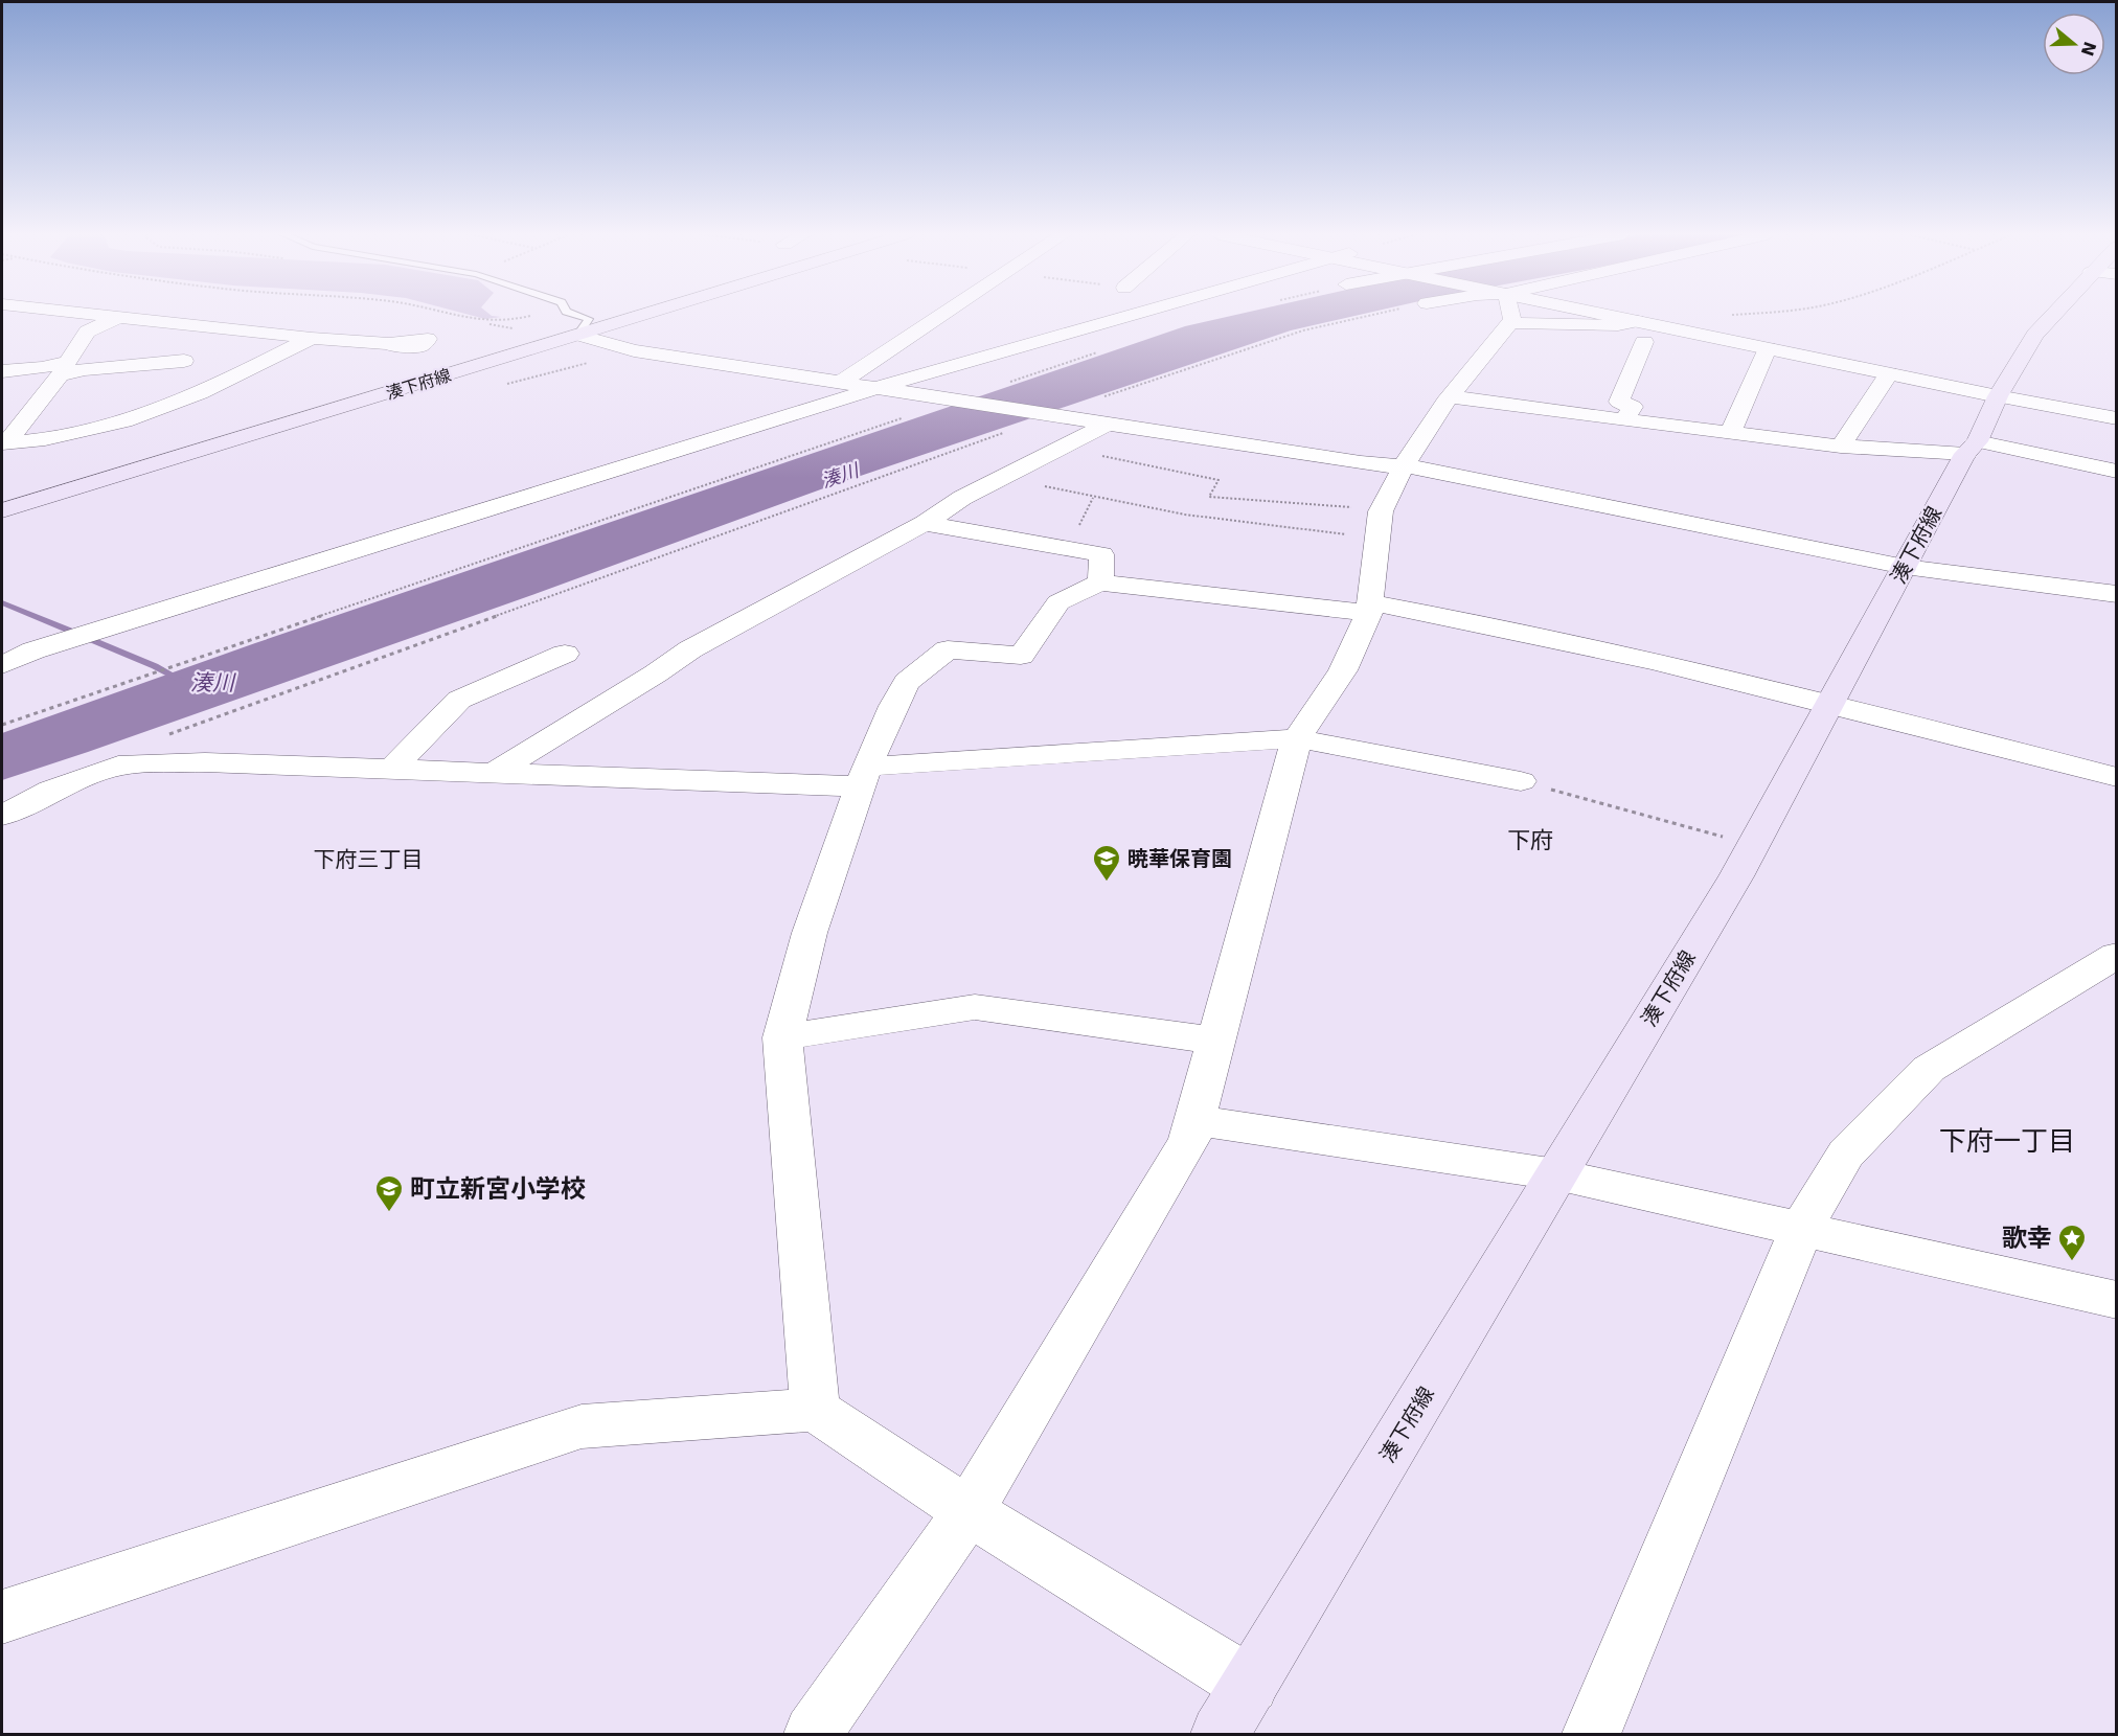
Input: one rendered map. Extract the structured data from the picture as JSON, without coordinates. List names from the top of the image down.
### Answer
{
  "streets": {
    "main road": ["湊下府線"]
  },
  "districts": ["下府", "下府三丁目", "下府一丁目"],
  "water": ["湊川"],
  "places": {
    "school or university": ["暁華保育園", "町立新宮小学校"],
    "place": ["歌幸"]
  },
  "north": "right"
}
